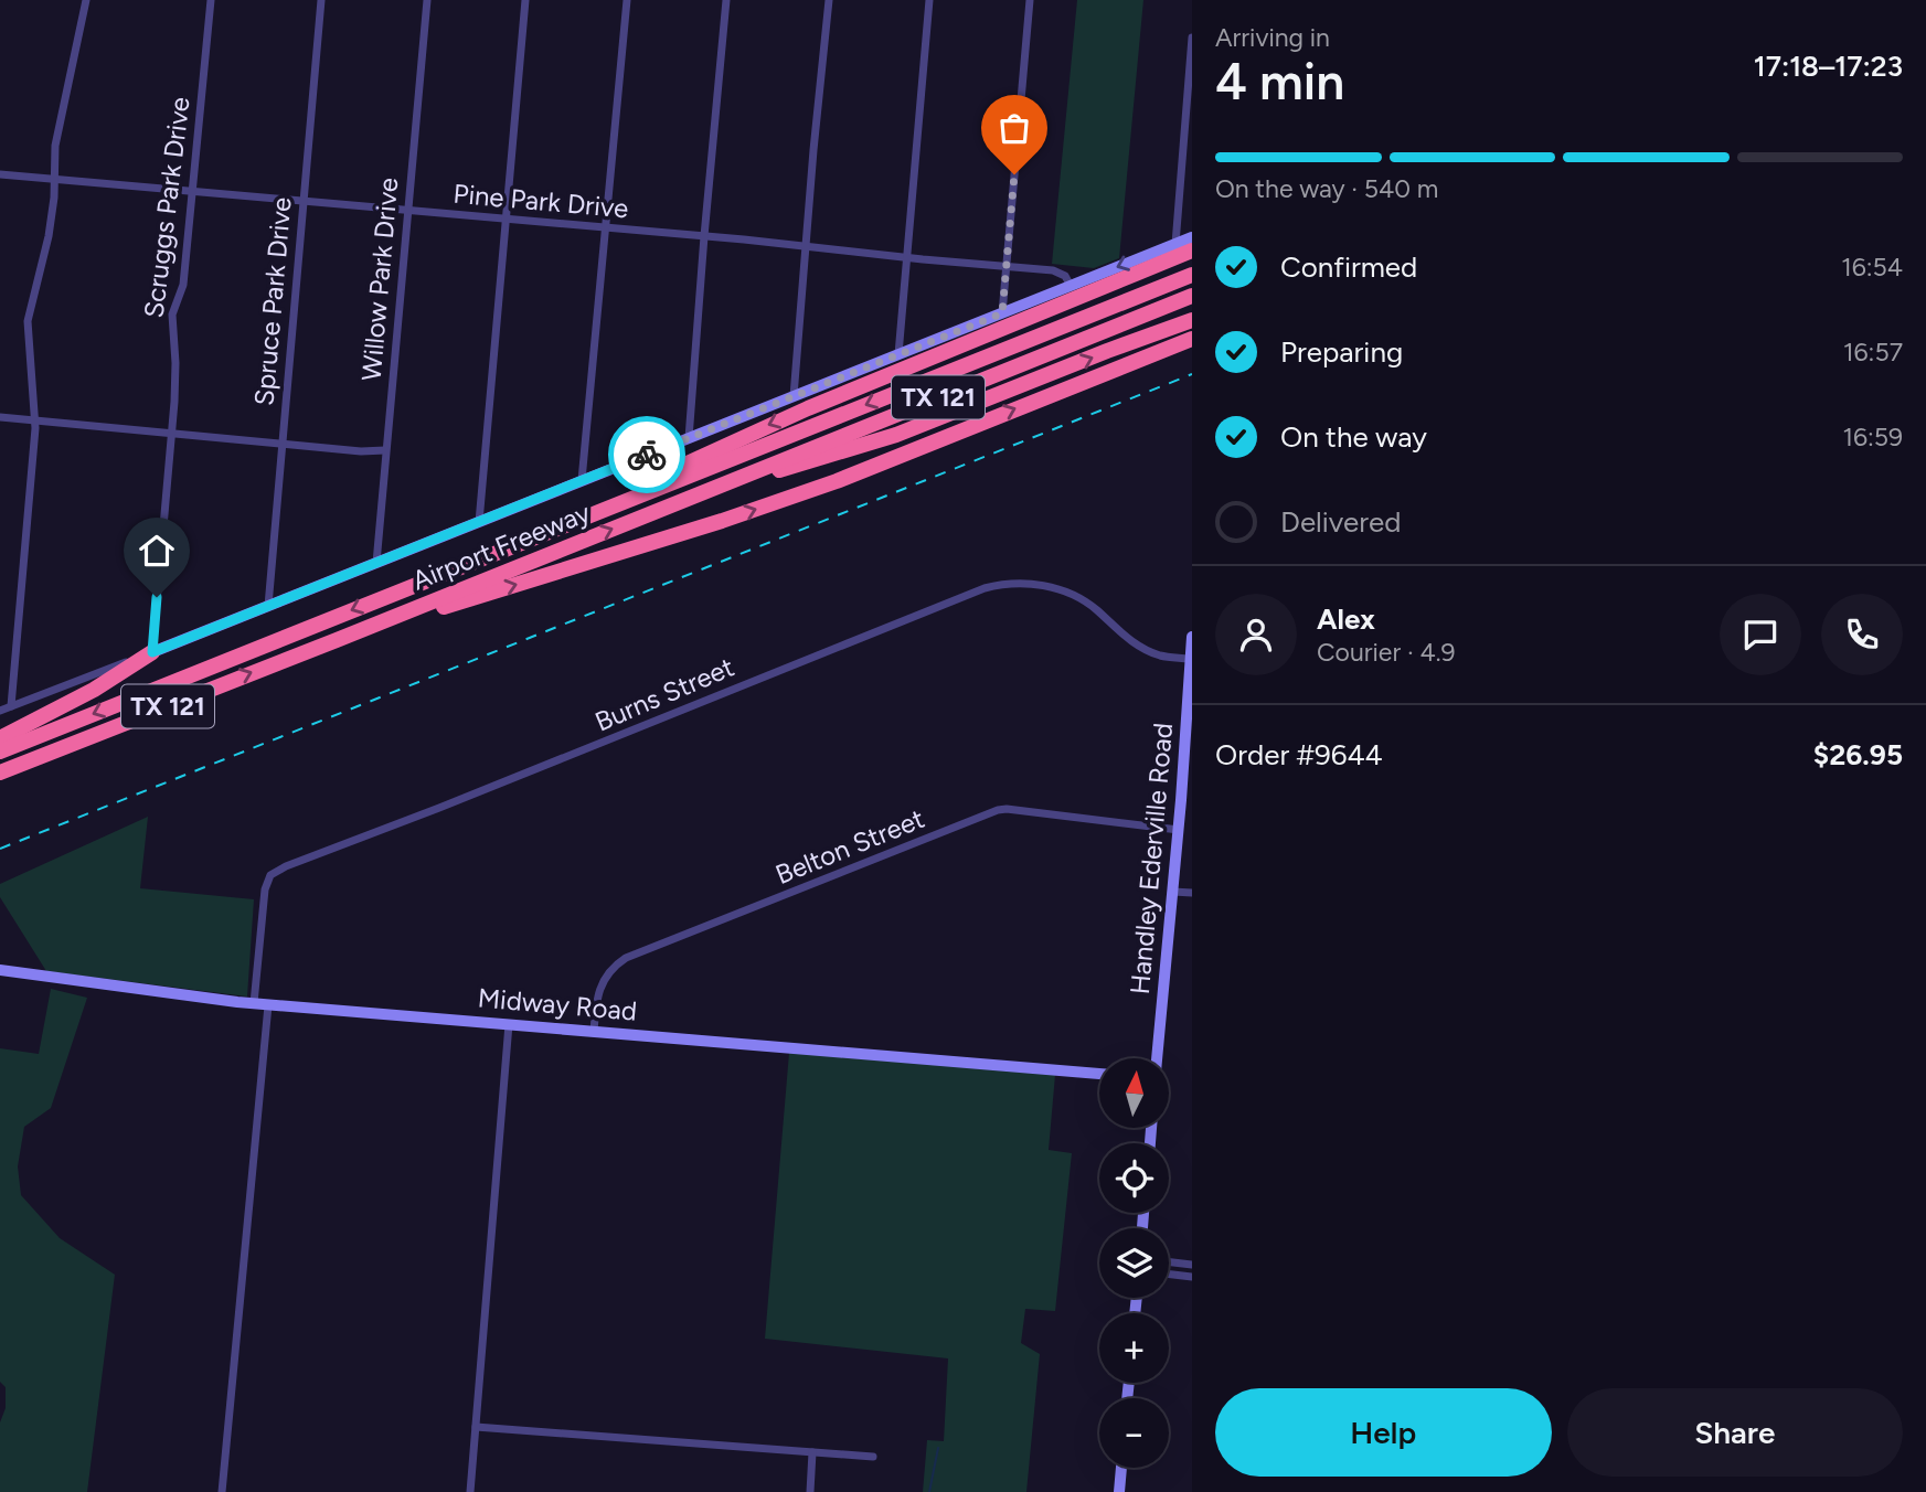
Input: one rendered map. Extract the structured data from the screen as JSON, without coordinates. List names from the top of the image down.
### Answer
{
  "streets": {
    "highway": ["TX 121", "Airport Freeway"],
    "main road": ["Handley Ederville Road", "Midway Road"],
    "street": [
      "Pine Park Drive",
      "Scruggs Park Drive",
      "Willow Park Drive",
      "Spruce Park Drive",
      "Burns Street",
      "Belton Street"
    ]
  },
  "crossings": [
    ["Pine Park Drive", "Scruggs Park Drive"],
    ["Pine Park Drive", "Willow Park Drive"],
    ["Pine Park Drive", "Spruce Park Drive"],
    ["Pine Park Drive", "Airport Freeway"],
    ["Scruggs Park Drive", "Airport Freeway"],
    ["Willow Park Drive", "Airport Freeway"],
    ["Spruce Park Drive", "Airport Freeway"],
    ["Burns Street", "Handley Ederville Road"],
    ["Burns Street", "Midway Road"],
    ["Belton Street", "Handley Ederville Road"],
    ["Belton Street", "Midway Road"]
  ],
  "north": "top",
  "page": {
    "heading": ["4 min", "Arriving in", "17:18–17:23"],
    "panel": [
      "Alex",
      "Courier · 4.9",
      "Order #9644",
      "$26.95"
    ],
    "bar": "On the way · 540 m",
    "list": [
      ["Confirmed", "16:54"],
      ["Preparing", "16:57"],
      ["On the way", "16:59"],
      "Delivered"
    ],
    "map_buttons": ["+", "−"],
    "buttons": ["Help", "Share"]
  }
}
